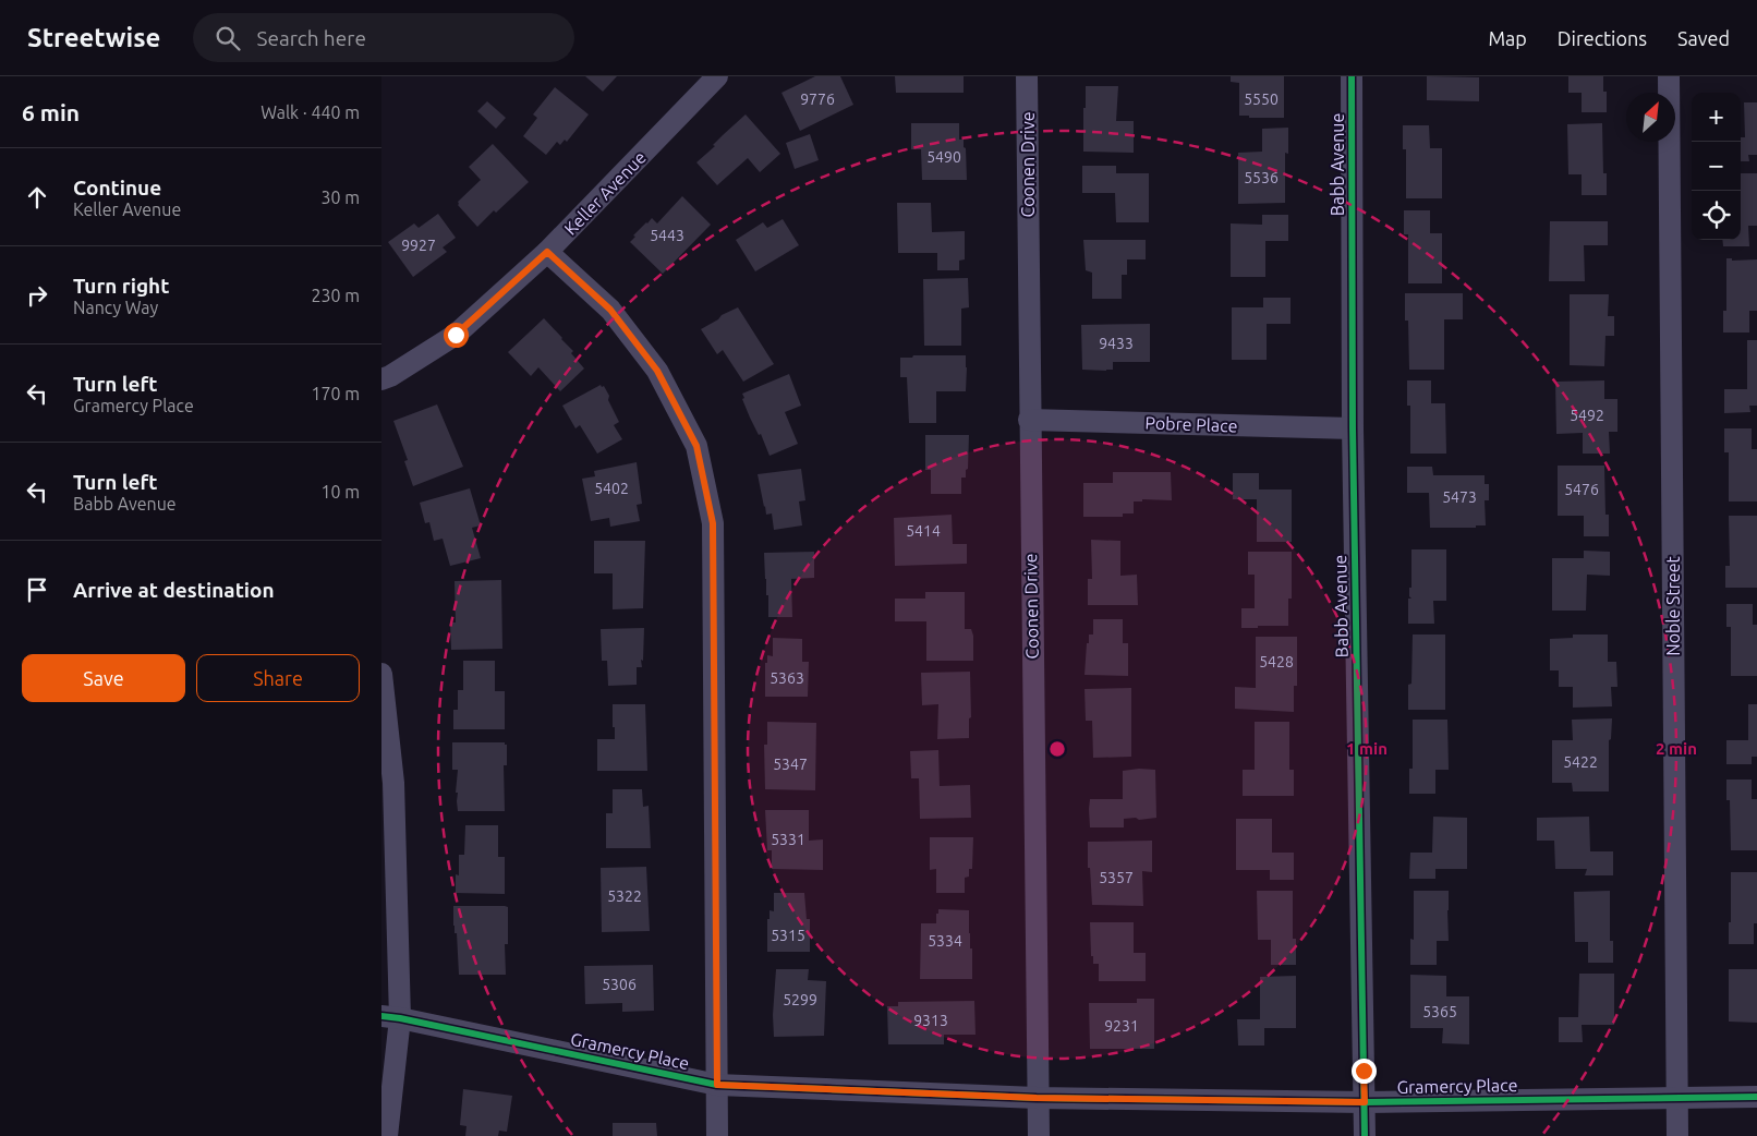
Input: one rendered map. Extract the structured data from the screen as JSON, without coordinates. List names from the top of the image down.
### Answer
{
  "streets": {
    "street": [
      "Coonen Drive",
      "Babb Avenue",
      "Keller Avenue",
      "Pobre Place",
      "Noble Street",
      "Gramercy Place"
    ]
  },
  "crossings": [
    ["Coonen Drive", "Pobre Place"],
    ["Coonen Drive", "Gramercy Place"],
    ["Babb Avenue", "Pobre Place"],
    ["Babb Avenue", "Gramercy Place"],
    ["Noble Street", "Gramercy Place"]
  ],
  "house_numbers": [
    "9776",
    "5550",
    "5490",
    "5536",
    "5443",
    "9927",
    "9433",
    "5492",
    "5402",
    "5476",
    "5473",
    "5414",
    "5428",
    "5363",
    "5422",
    "5347",
    "5331",
    "5357",
    "5322",
    "5315",
    "5334",
    "5306",
    "5299",
    "5365",
    "9313",
    "9231"
  ],
  "north": "top right",
  "page": {
    "header": "Streetwise",
    "search": "Search here",
    "nav": ["Map", "Directions", "Saved"],
    "heading": ["6 min", "Walk · 440 m"],
    "map_buttons": ["+", "−"],
    "list": [
      ["Continue", "Keller Avenue", "30 m"],
      ["Turn right", "Nancy Way", "230 m"],
      ["Turn left", "Gramercy Place", "170 m"],
      ["Turn left", "Babb Avenue", "10 m"],
      "Arrive at destination"
    ],
    "buttons": ["Save", "Share"]
  },
  "rings": ["1 min", "2 min"]
}
